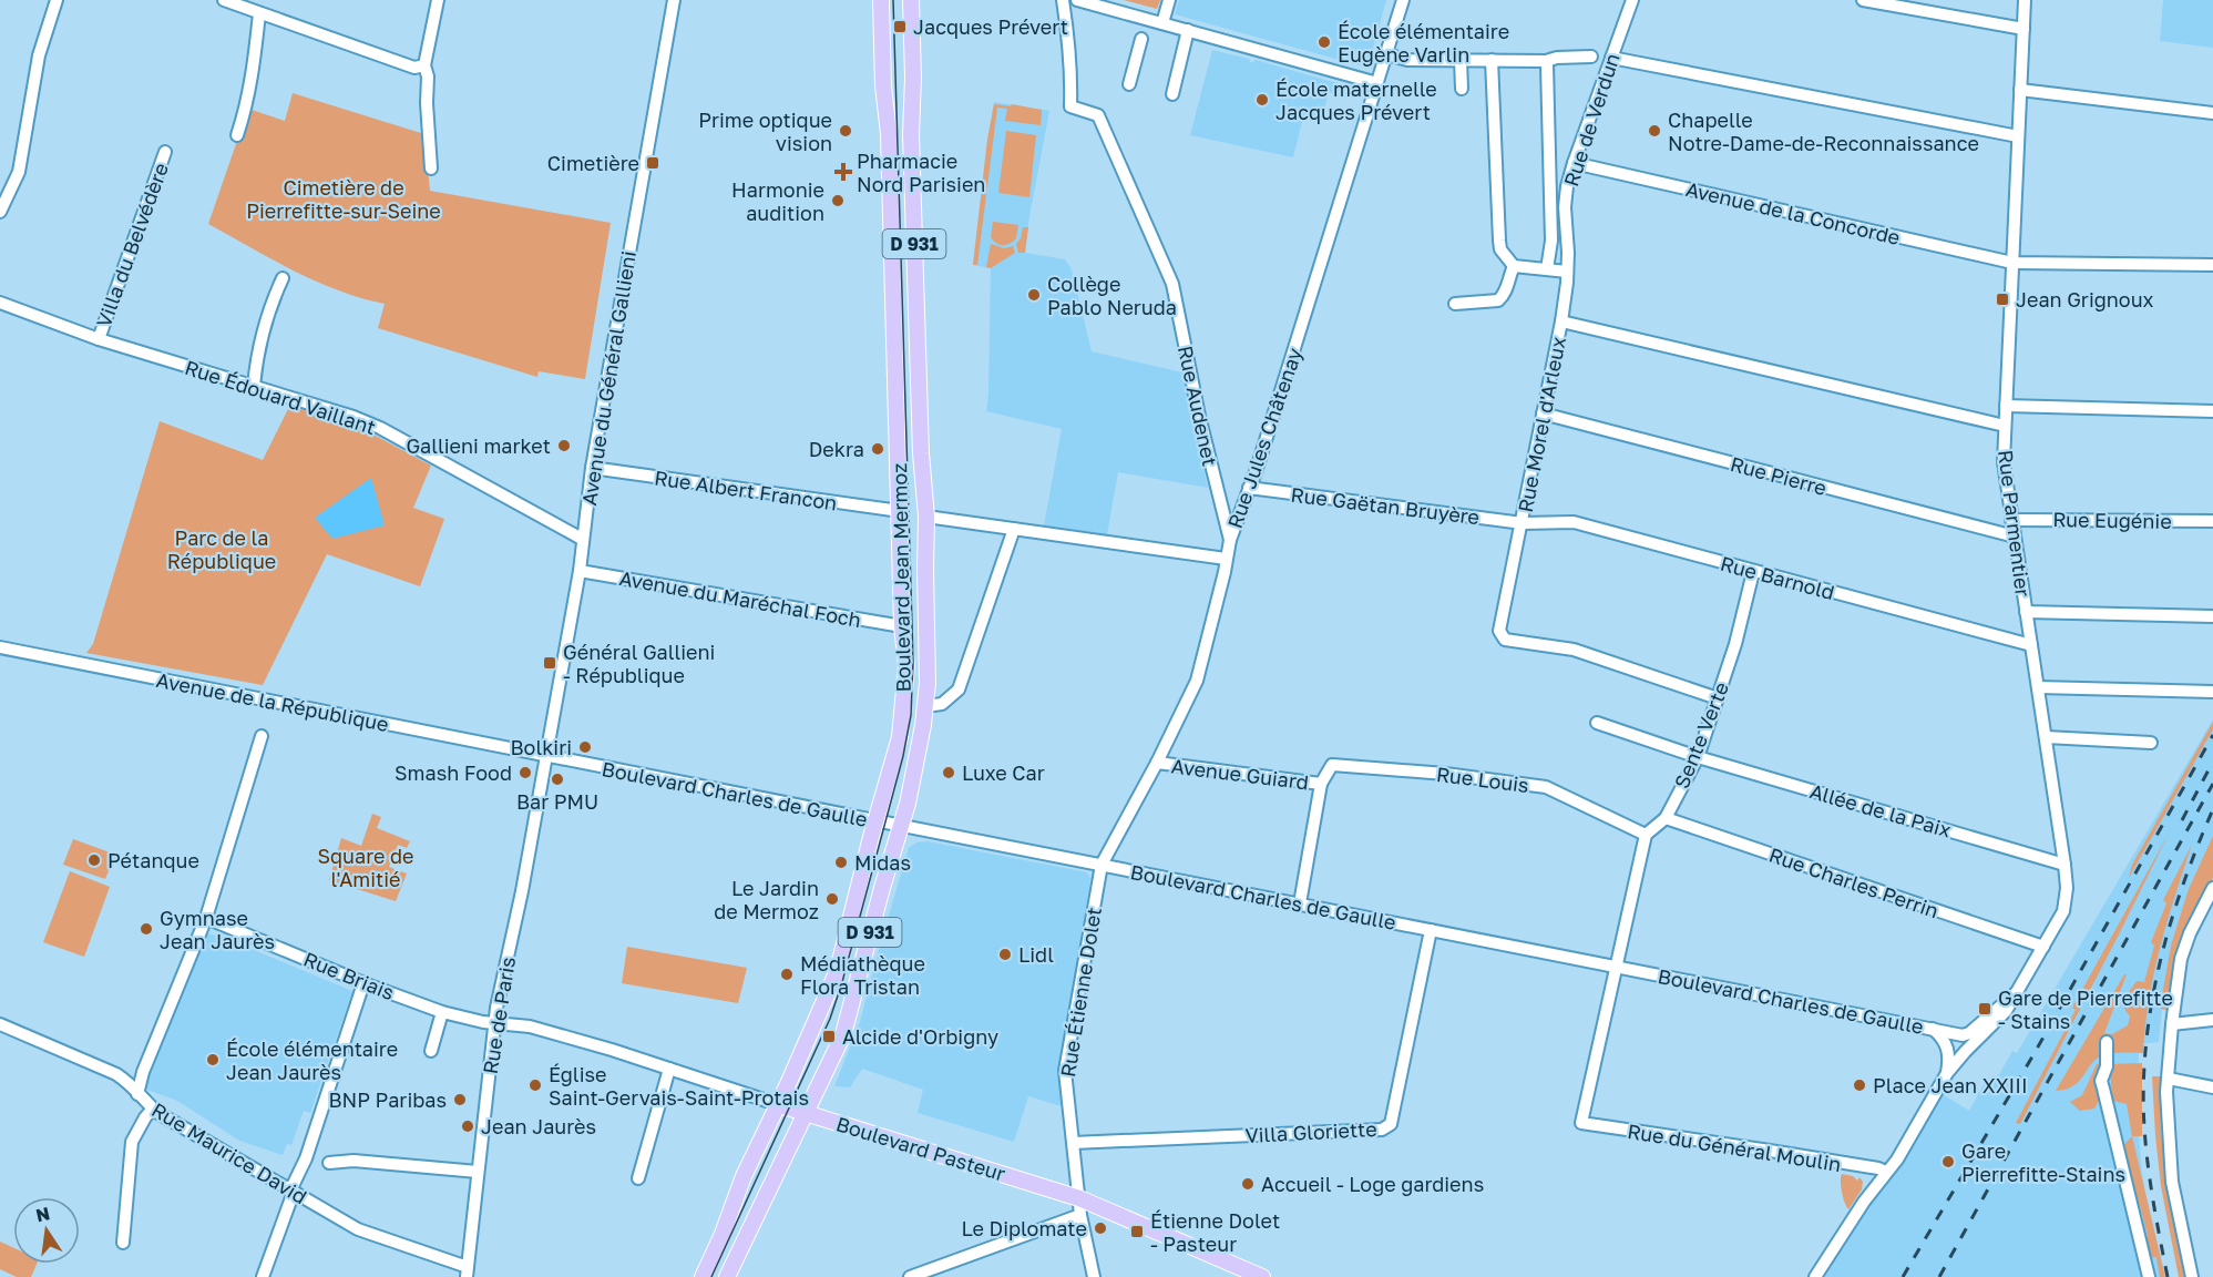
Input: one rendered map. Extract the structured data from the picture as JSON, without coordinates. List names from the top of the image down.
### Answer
{
  "streets": {
    "main road": ["D 931", "Boulevard Jean Mermoz", "Boulevard Pasteur"],
    "street": [
      "Rue de Verdun",
      "Avenue de la Concorde",
      "Villa du Belvédère",
      "Avenue du Général Gallieni",
      "Rue Édouard Vaillant",
      "Rue Audenet",
      "Rue Morel d'Arleux",
      "Rue Jules Châtenay",
      "Rue Pierre",
      "Rue Albert Francon",
      "Rue Gaëtan Bruyère",
      "Rue Eugénie",
      "Rue Parmentier",
      "Rue Barnold",
      "Avenue du Maréchal Foch",
      "Avenue de la République",
      "Sente Verte",
      "Avenue Guiard",
      "Rue Louis",
      "Boulevard Charles de Gaulle",
      "Allée de la Paix",
      "Rue Charles Perrin",
      "Rue Briais",
      "Rue Étienne Dolet",
      "Rue de Paris",
      "Villa Gloriette",
      "Rue du Général Moulin",
      "Rue Maurice David"
    ]
  },
  "crossings": [
    ["Rue de Verdun", "Avenue de la Concorde"],
    ["Rue de Verdun", "Rue Morel d'Arleux"],
    ["Avenue de la Concorde", "Rue Parmentier"],
    ["Villa du Belvédère", "Rue Édouard Vaillant"],
    ["Avenue du Général Gallieni", "Rue Édouard Vaillant"],
    ["Avenue du Général Gallieni", "Rue Albert Francon"],
    ["Avenue du Général Gallieni", "Avenue du Maréchal Foch"],
    ["Avenue du Général Gallieni", "Avenue de la République"],
    ["Avenue du Général Gallieni", "Boulevard Charles de Gaulle"],
    ["Avenue du Général Gallieni", "Rue de Paris"],
    ["Rue Audenet", "Rue Jules Châtenay"],
    ["Rue Morel d'Arleux", "Rue Pierre"],
    ["Rue Morel d'Arleux", "Rue Gaëtan Bruyère"],
    ["Rue Morel d'Arleux", "Rue Parmentier"],
    ["Rue Morel d'Arleux", "Rue Barnold"],
    ["Rue Morel d'Arleux", "Sente Verte"],
    ["Rue Jules Châtenay", "Rue Gaëtan Bruyère"],
    ["Rue Jules Châtenay", "Avenue Guiard"],
    ["Rue Jules Châtenay", "Boulevard Charles de Gaulle"],
    ["Rue Jules Châtenay", "Rue Étienne Dolet"],
    ["Rue Pierre", "Rue Parmentier"],
    ["Rue Albert Francon", "Boulevard Jean Mermoz"],
    ["Rue Gaëtan Bruyère", "Rue Barnold"],
    ["Rue Eugénie", "Rue Parmentier"],
    ["Rue Parmentier", "Rue Barnold"],
    ["Rue Parmentier", "Boulevard Charles de Gaulle"],
    ["Rue Parmentier", "Allée de la Paix"],
    ["Rue Parmentier", "Rue Charles Perrin"],
    ["Rue Parmentier", "Rue du Général Moulin"],
    ["Boulevard Jean Mermoz", "Avenue du Maréchal Foch"],
    ["Boulevard Jean Mermoz", "Boulevard Charles de Gaulle"],
    ["Boulevard Jean Mermoz", "Boulevard Pasteur"],
    ["Rue Barnold", "Sente Verte"],
    ["Avenue de la République", "Boulevard Charles de Gaulle"],
    ["Avenue de la République", "Rue de Paris"],
    ["Sente Verte", "Rue Louis"],
    ["Sente Verte", "Allée de la Paix"],
    ["Sente Verte", "Rue Charles Perrin"],
    ["Avenue Guiard", "Rue Louis"],
    ["Avenue Guiard", "Boulevard Charles de Gaulle"],
    ["Boulevard Charles de Gaulle", "Rue Étienne Dolet"],
    ["Boulevard Charles de Gaulle", "Rue de Paris"],
    ["Boulevard Charles de Gaulle", "Villa Gloriette"],
    ["Boulevard Charles de Gaulle", "Rue du Général Moulin"],
    ["Rue Briais", "Rue de Paris"],
    ["Rue Briais", "Boulevard Pasteur"],
    ["Rue Étienne Dolet", "Villa Gloriette"],
    ["Rue Étienne Dolet", "Boulevard Pasteur"],
    ["Rue de Paris", "Boulevard Pasteur"],
    ["Rue de Paris", "Rue Maurice David"]
  ],
  "parks": ["Cimetière de Pierrefitte-sur-Seine", "Parc de la République", "Square de l'Amitié"],
  "places": {
    "transit": [
      "Jacques Prévert",
      "Cimetière",
      "Jean Grignoux",
      "Général Gallieni - République",
      "Gare de Pierrefitte - Stains",
      "Alcide d'Orbigny",
      "Étienne Dolet - Pasteur"
    ],
    "other": [
      "École élémentaire Eugène Varlin",
      "École maternelle Jacques Prévert",
      "Prime optique vision",
      "Chapelle Notre-Dame-de-Reconnaissance",
      "Harmonie audition",
      "Collège Pablo Neruda",
      "Gallieni market",
      "Dekra",
      "Bolkiri",
      "Smash Food",
      "Luxe Car",
      "Bar PMU",
      "Pétanque",
      "Midas",
      "Le Jardin de Mermoz",
      "Gymnase Jean Jaurès",
      "Lidl",
      "Médiathèque Flora Tristan",
      "École élémentaire Jean Jaurès",
      "Église Saint-Gervais-Saint-Protais",
      "Place Jean XXIII",
      "BNP Paribas",
      "Jean Jaurès",
      "Gare Pierrefitte-Stains",
      "Accueil - Loge gardiens",
      "Le Diplomate"
    ],
    "health": ["Pharmacie Nord Parisien"]
  },
  "north": "top"
}
